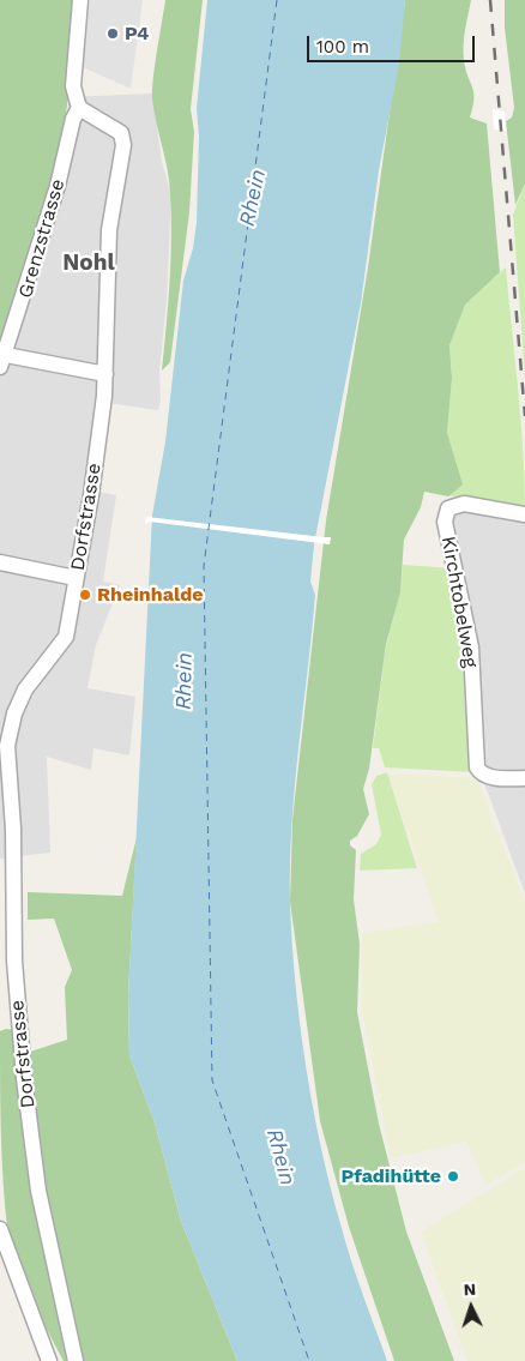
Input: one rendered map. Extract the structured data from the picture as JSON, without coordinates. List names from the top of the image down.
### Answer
{
  "streets": {
    "street": ["Grenzstrasse", "Dorfstrasse", "Kirchtobelweg"]
  },
  "crossings": [
    ["Grenzstrasse", "Dorfstrasse"]
  ],
  "districts": ["Nohl"],
  "water": ["Rhein"],
  "places": ["P4", "Rheinhalde", "Pfadihütte"],
  "scale_bar": "100 m",
  "north": "top"
}
